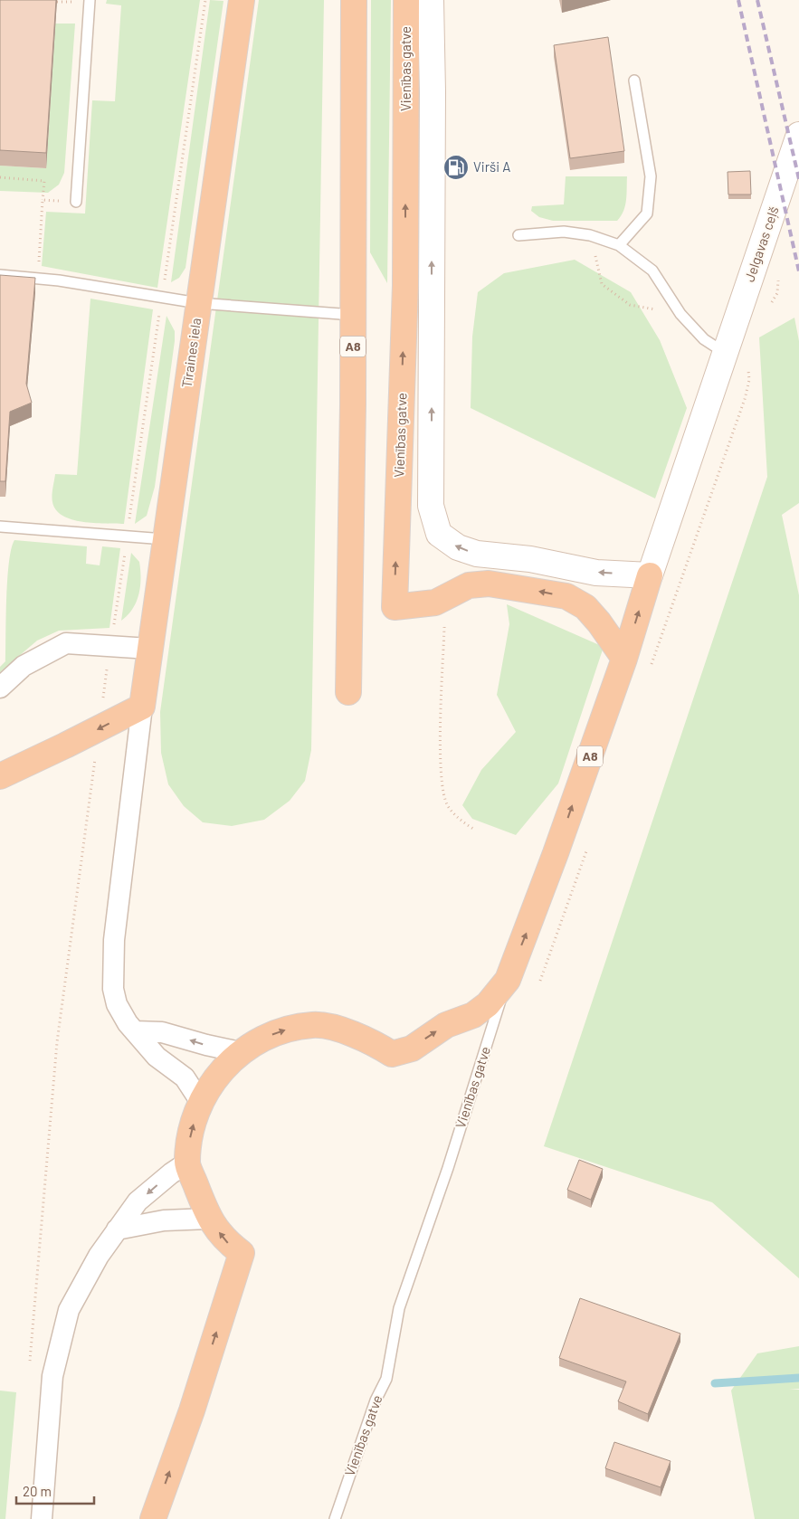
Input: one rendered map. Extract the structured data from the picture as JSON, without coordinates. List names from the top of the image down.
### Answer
{
  "streets": {
    "highway": ["Vienības gatve", "A8", "Tīraines iela"],
    "main road": ["Jelgavas ceļš"]
  },
  "crossings": [
    ["Vienības gatve", "Jelgavas ceļš"]
  ],
  "places": {
    "fuel station": ["Virši A"]
  },
  "scale_bar": "20 m"
}
